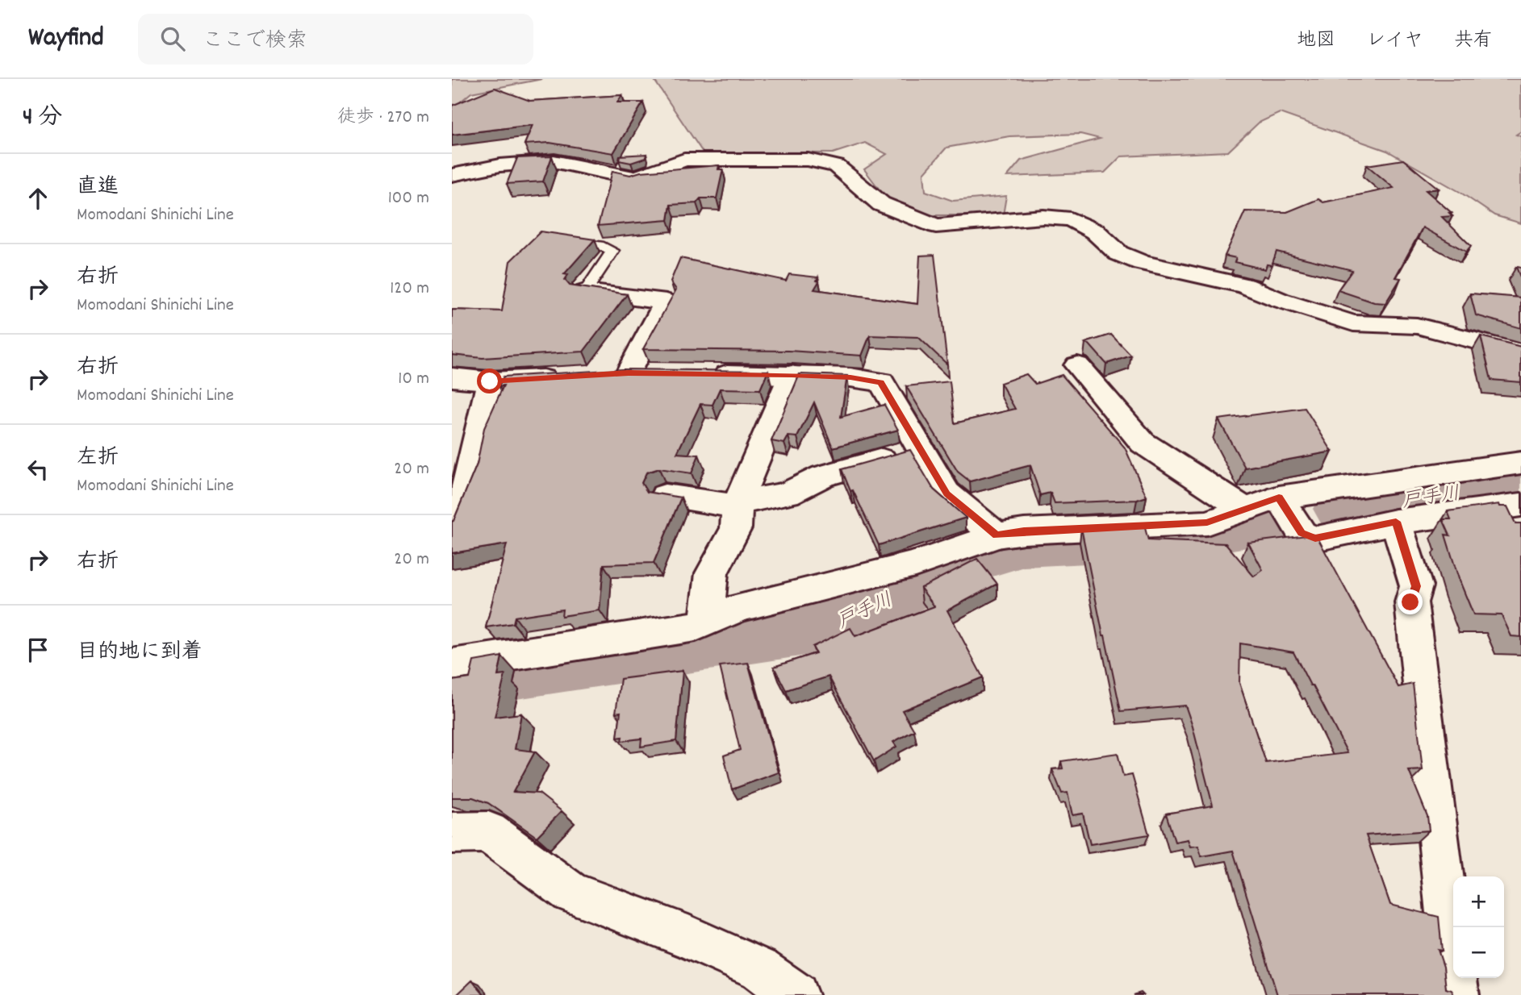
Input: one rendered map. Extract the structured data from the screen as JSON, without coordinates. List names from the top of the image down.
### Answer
{
  "water": ["戸手川"],
  "page": {
    "header": "Wayfind",
    "search": "ここで検索",
    "nav": ["地図", "レイヤ", "共有"],
    "heading": ["4 分", "徒歩 · 270 m"],
    "list": [
      ["直進", "Momodani Shinichi Line", "100 m"],
      ["右折", "Momodani Shinichi Line", "120 m"],
      ["右折", "Momodani Shinichi Line", "10 m"],
      ["左折", "Momodani Shinichi Line", "20 m"],
      ["右折", "20 m"],
      "目的地に到着"
    ],
    "map_buttons": ["+", "−"]
  }
}
